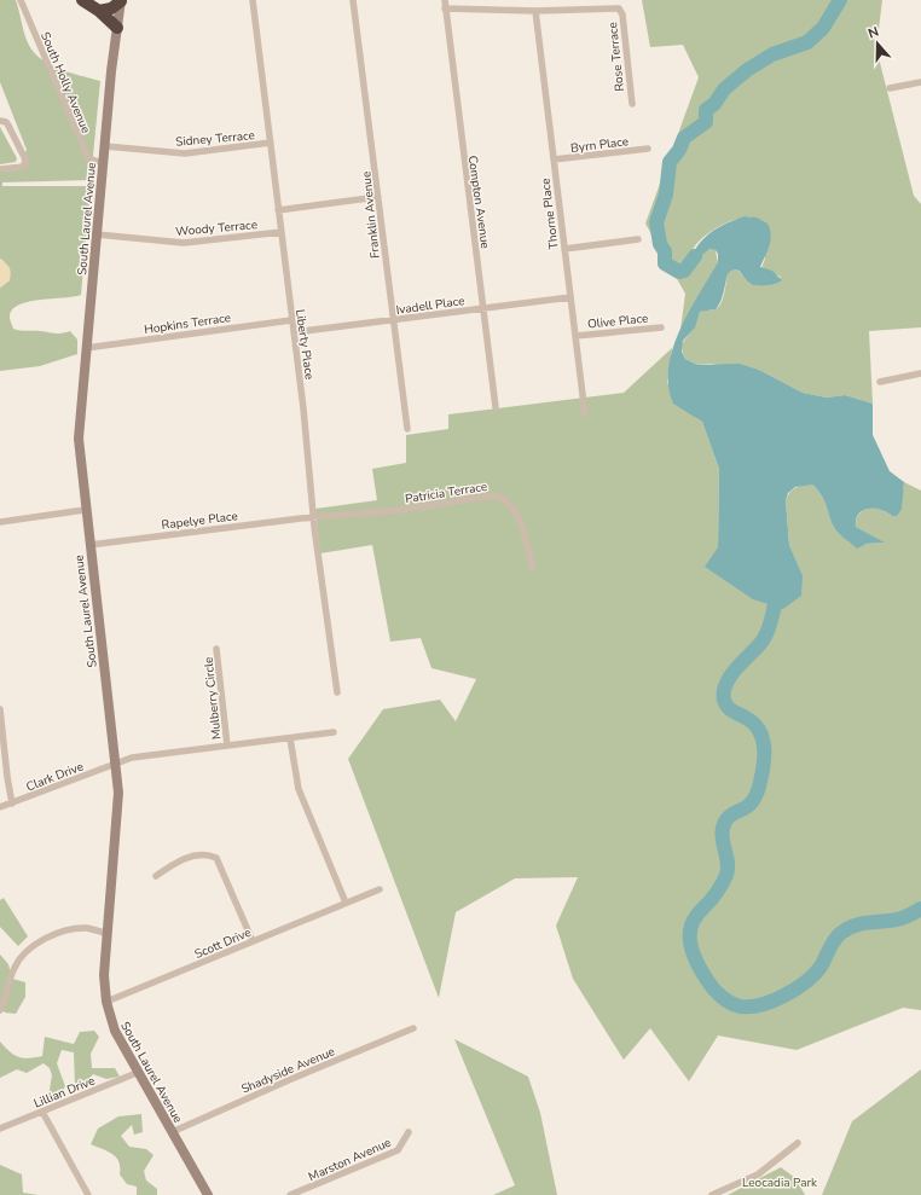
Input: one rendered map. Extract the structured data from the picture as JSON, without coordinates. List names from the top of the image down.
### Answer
{
  "streets": {
    "street": [
      "Rose Terrace",
      "South Holly Avenue",
      "Sidney Terrace",
      "Byrn Place",
      "Compton Avenue",
      "Thorne Place",
      "Franklin Avenue",
      "South Laurel Avenue",
      "Woody Terrace",
      "Ivadell Place",
      "Olive Place",
      "Hopkins Terrace",
      "Liberty Place",
      "Patricia Terrace",
      "Rapelye Place",
      "Mulberry Circle",
      "Clark Drive",
      "Scott Drive",
      "Shadyside Avenue",
      "Lillian Drive",
      "Marston Avenue"
    ]
  },
  "crossings": [
    ["Rose Terrace", "Thorne Place"],
    ["South Holly Avenue", "South Laurel Avenue"],
    ["Sidney Terrace", "South Laurel Avenue"],
    ["Sidney Terrace", "Liberty Place"],
    ["Byrn Place", "Thorne Place"],
    ["Compton Avenue", "Ivadell Place"],
    ["Thorne Place", "Ivadell Place"],
    ["Thorne Place", "Olive Place"],
    ["Franklin Avenue", "Ivadell Place"],
    ["South Laurel Avenue", "Woody Terrace"],
    ["South Laurel Avenue", "Hopkins Terrace"],
    ["South Laurel Avenue", "Rapelye Place"],
    ["South Laurel Avenue", "Clark Drive"],
    ["South Laurel Avenue", "Scott Drive"],
    ["South Laurel Avenue", "Shadyside Avenue"],
    ["South Laurel Avenue", "Lillian Drive"],
    ["Woody Terrace", "Liberty Place"],
    ["Ivadell Place", "Liberty Place"],
    ["Hopkins Terrace", "Liberty Place"],
    ["Liberty Place", "Patricia Terrace"],
    ["Liberty Place", "Rapelye Place"],
    ["Patricia Terrace", "Rapelye Place"]
  ],
  "parks": ["Leocadia Park"],
  "north": "top"
}
